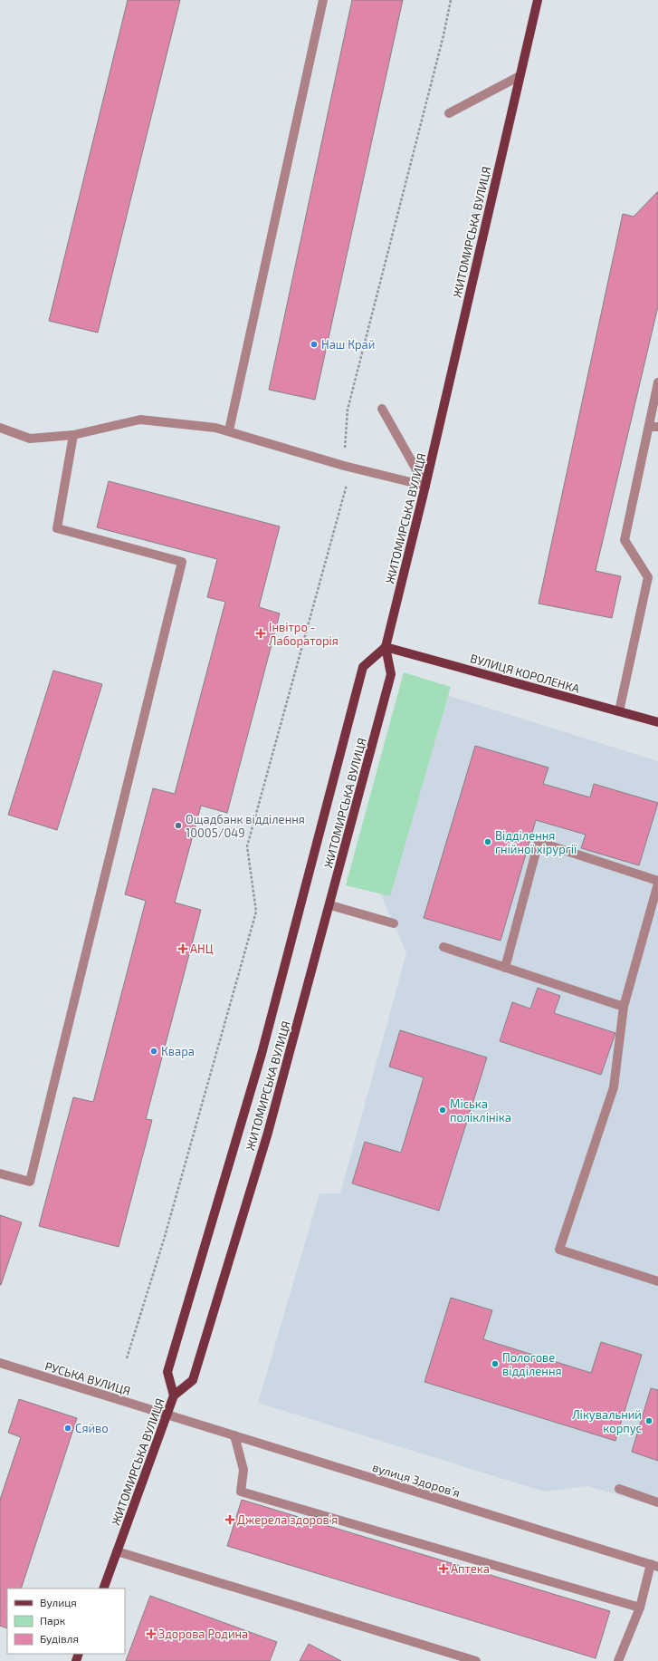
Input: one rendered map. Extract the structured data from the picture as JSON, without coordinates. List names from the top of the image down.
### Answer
{
  "streets": {
    "main road": ["ЖИТОМИРСЬКА ВУЛИЦЯ", "ВУЛИЦЯ КОРОЛЕНКА"],
    "street": ["РУСЬКА ВУЛИЦЯ", "вулиця Здоровʼя"]
  },
  "crossings": [
    ["ЖИТОМИРСЬКА ВУЛИЦЯ", "ВУЛИЦЯ КОРОЛЕНКА"],
    ["ЖИТОМИРСЬКА ВУЛИЦЯ", "РУСЬКА ВУЛИЦЯ"],
    ["ЖИТОМИРСЬКА ВУЛИЦЯ", "вулиця Здоровʼя"],
    ["РУСЬКА ВУЛИЦЯ", "вулиця Здоровʼя"]
  ],
  "places": {
    "other": [
      "Наш Край",
      "Ощадбанк відділення 10005/049",
      "Відділення гнійної хірургії",
      "Квара",
      "Міська поліклініка",
      "Пологове відділення",
      "Лікувальний корпус",
      "Сяйво"
    ],
    "health": [
      "Інвітро - Лабораторія",
      "АНЦ",
      "Джерела здоров'я",
      "Аптека",
      "Здорова Родина"
    ]
  },
  "legend": ["Вулиця", "Парк", "Будівля"]
}
